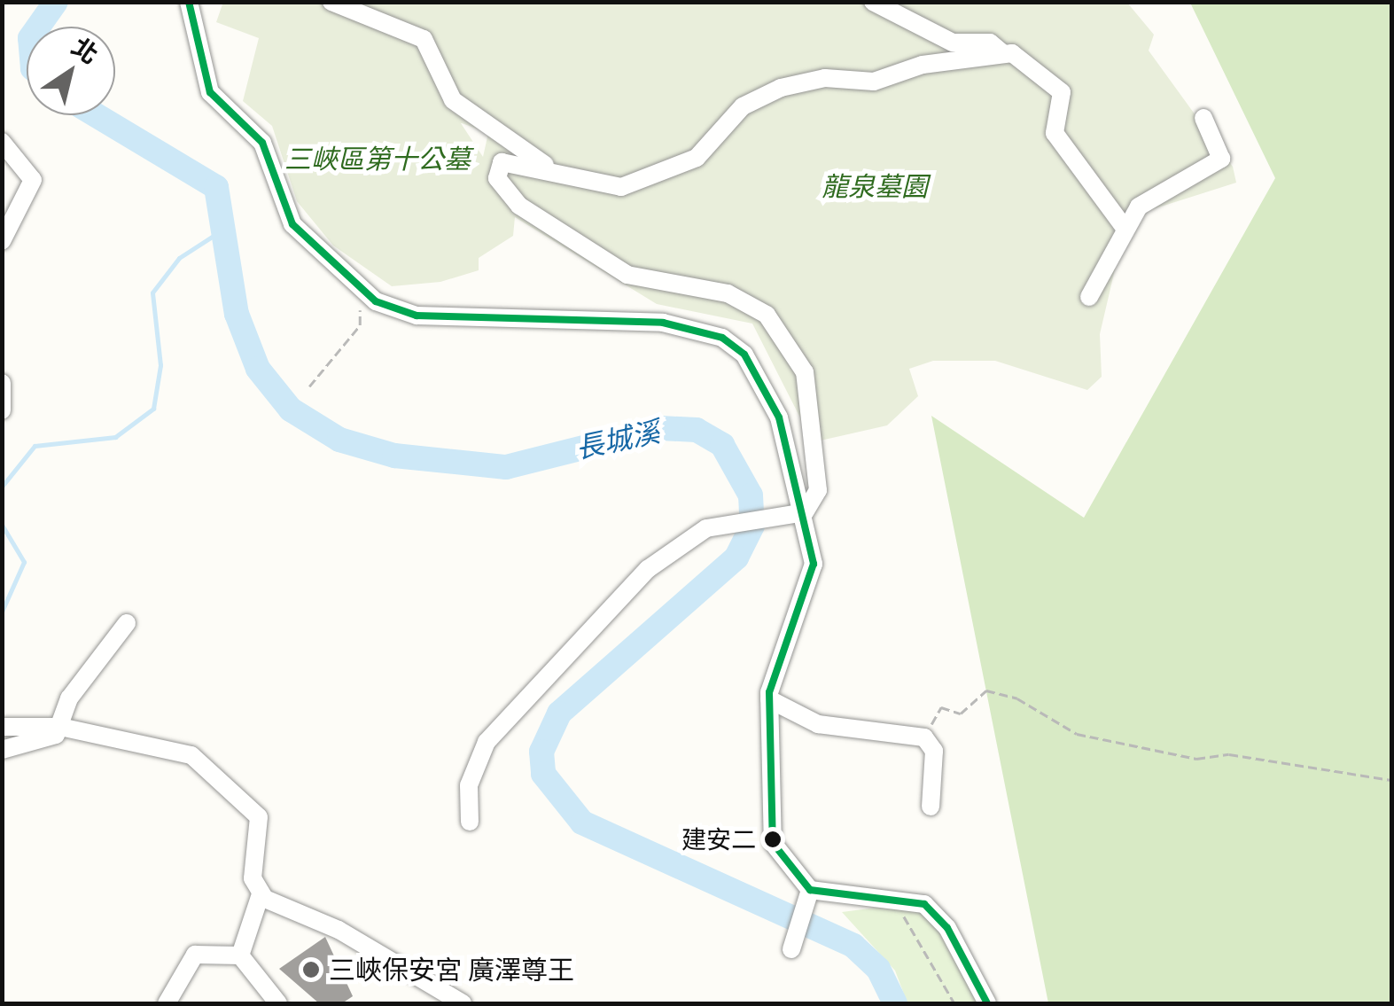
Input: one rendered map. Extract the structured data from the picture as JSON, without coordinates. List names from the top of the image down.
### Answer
{
  "water": ["長城溪"],
  "parks": ["三峽區第十公墓", "龍泉墓園"],
  "places": ["建安二", "三峽保安宮 廣澤尊王"],
  "north": "top right"
}
